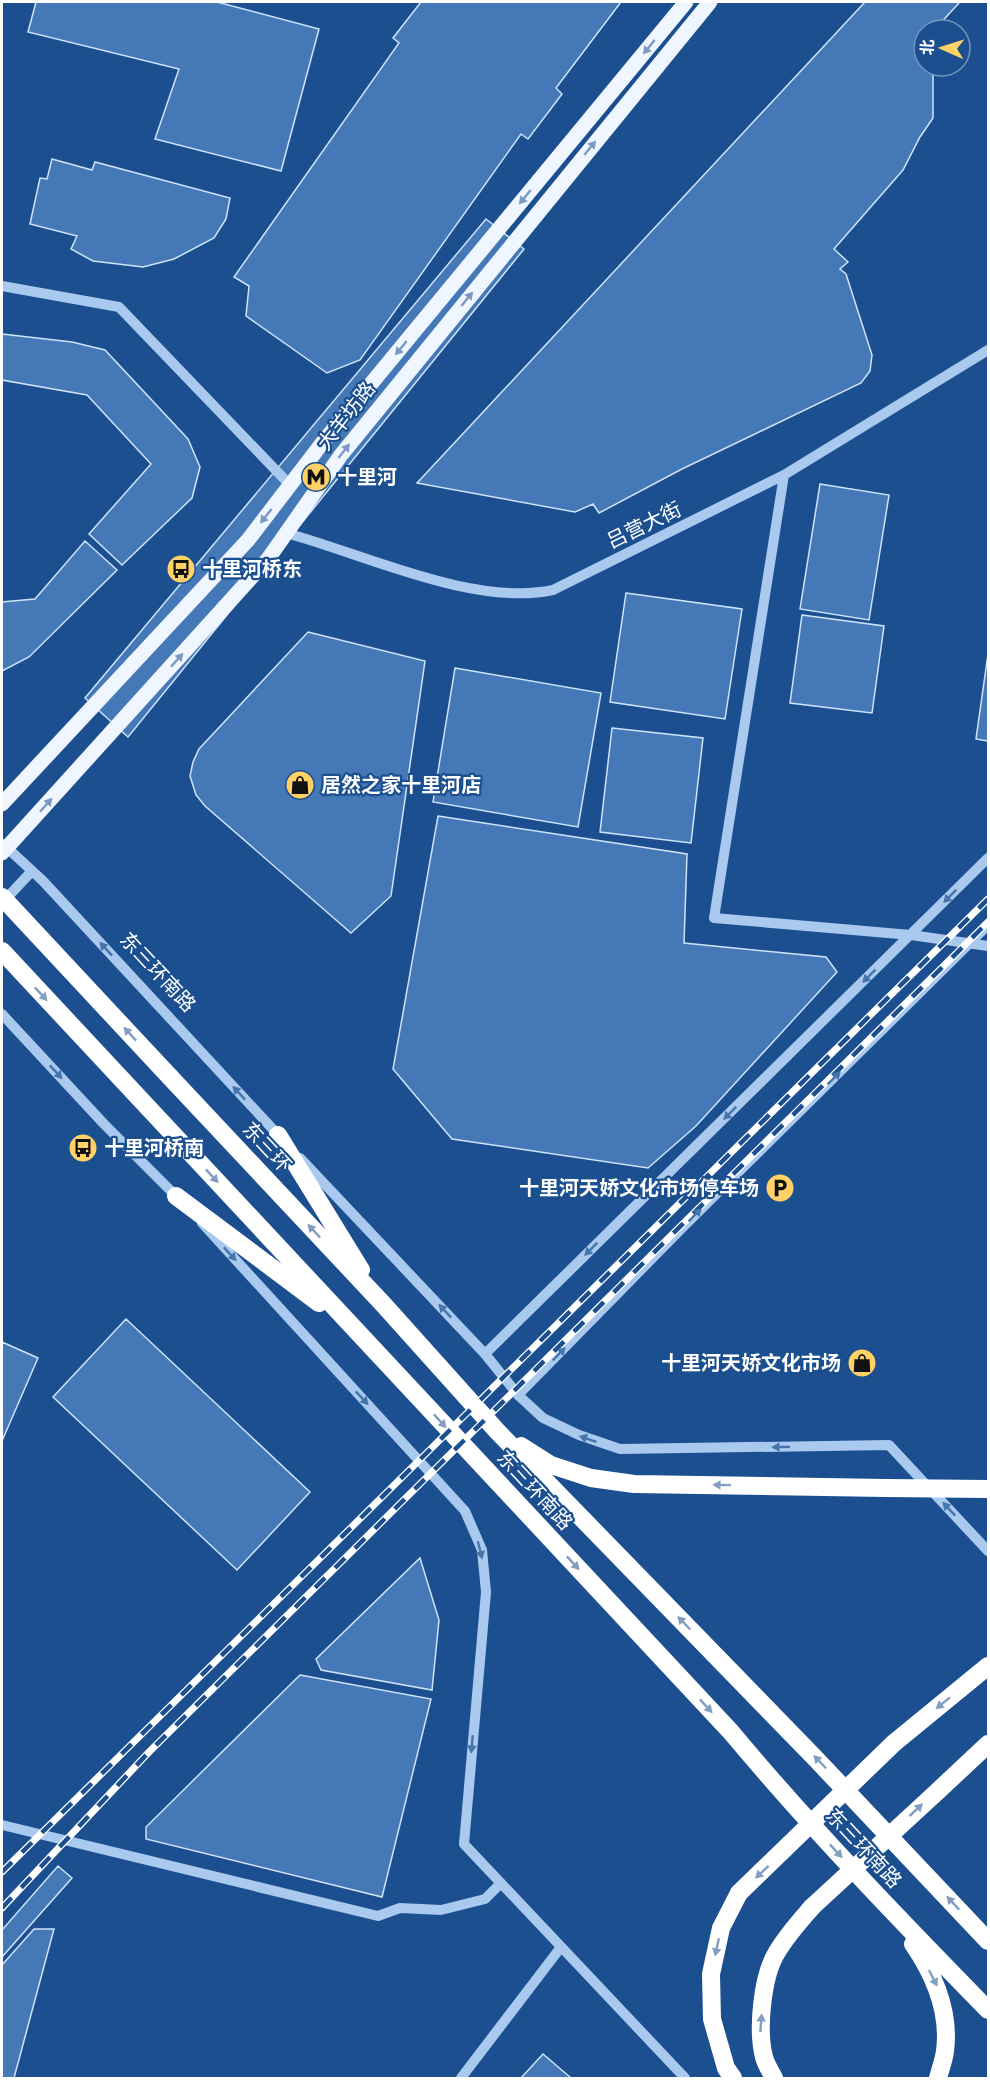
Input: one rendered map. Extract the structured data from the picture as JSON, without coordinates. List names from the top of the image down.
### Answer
{
  "streets": {
    "highway": ["东三环南路", "东三环"],
    "main road": ["大羊坊路"],
    "street": ["吕营大街"]
  },
  "crossings": [
    ["大羊坊路", "吕营大街"],
    ["大羊坊路", "东三环南路"],
    ["东三环南路", "东三环"]
  ],
  "places": {
    "metro station": ["十里河"],
    "bus stop": ["十里河桥东", "十里河桥南"],
    "shop": ["居然之家十里河店", "十里河天娇文化市场"],
    "parking": ["十里河天娇文化市场停车场"]
  },
  "north": "left"
}
